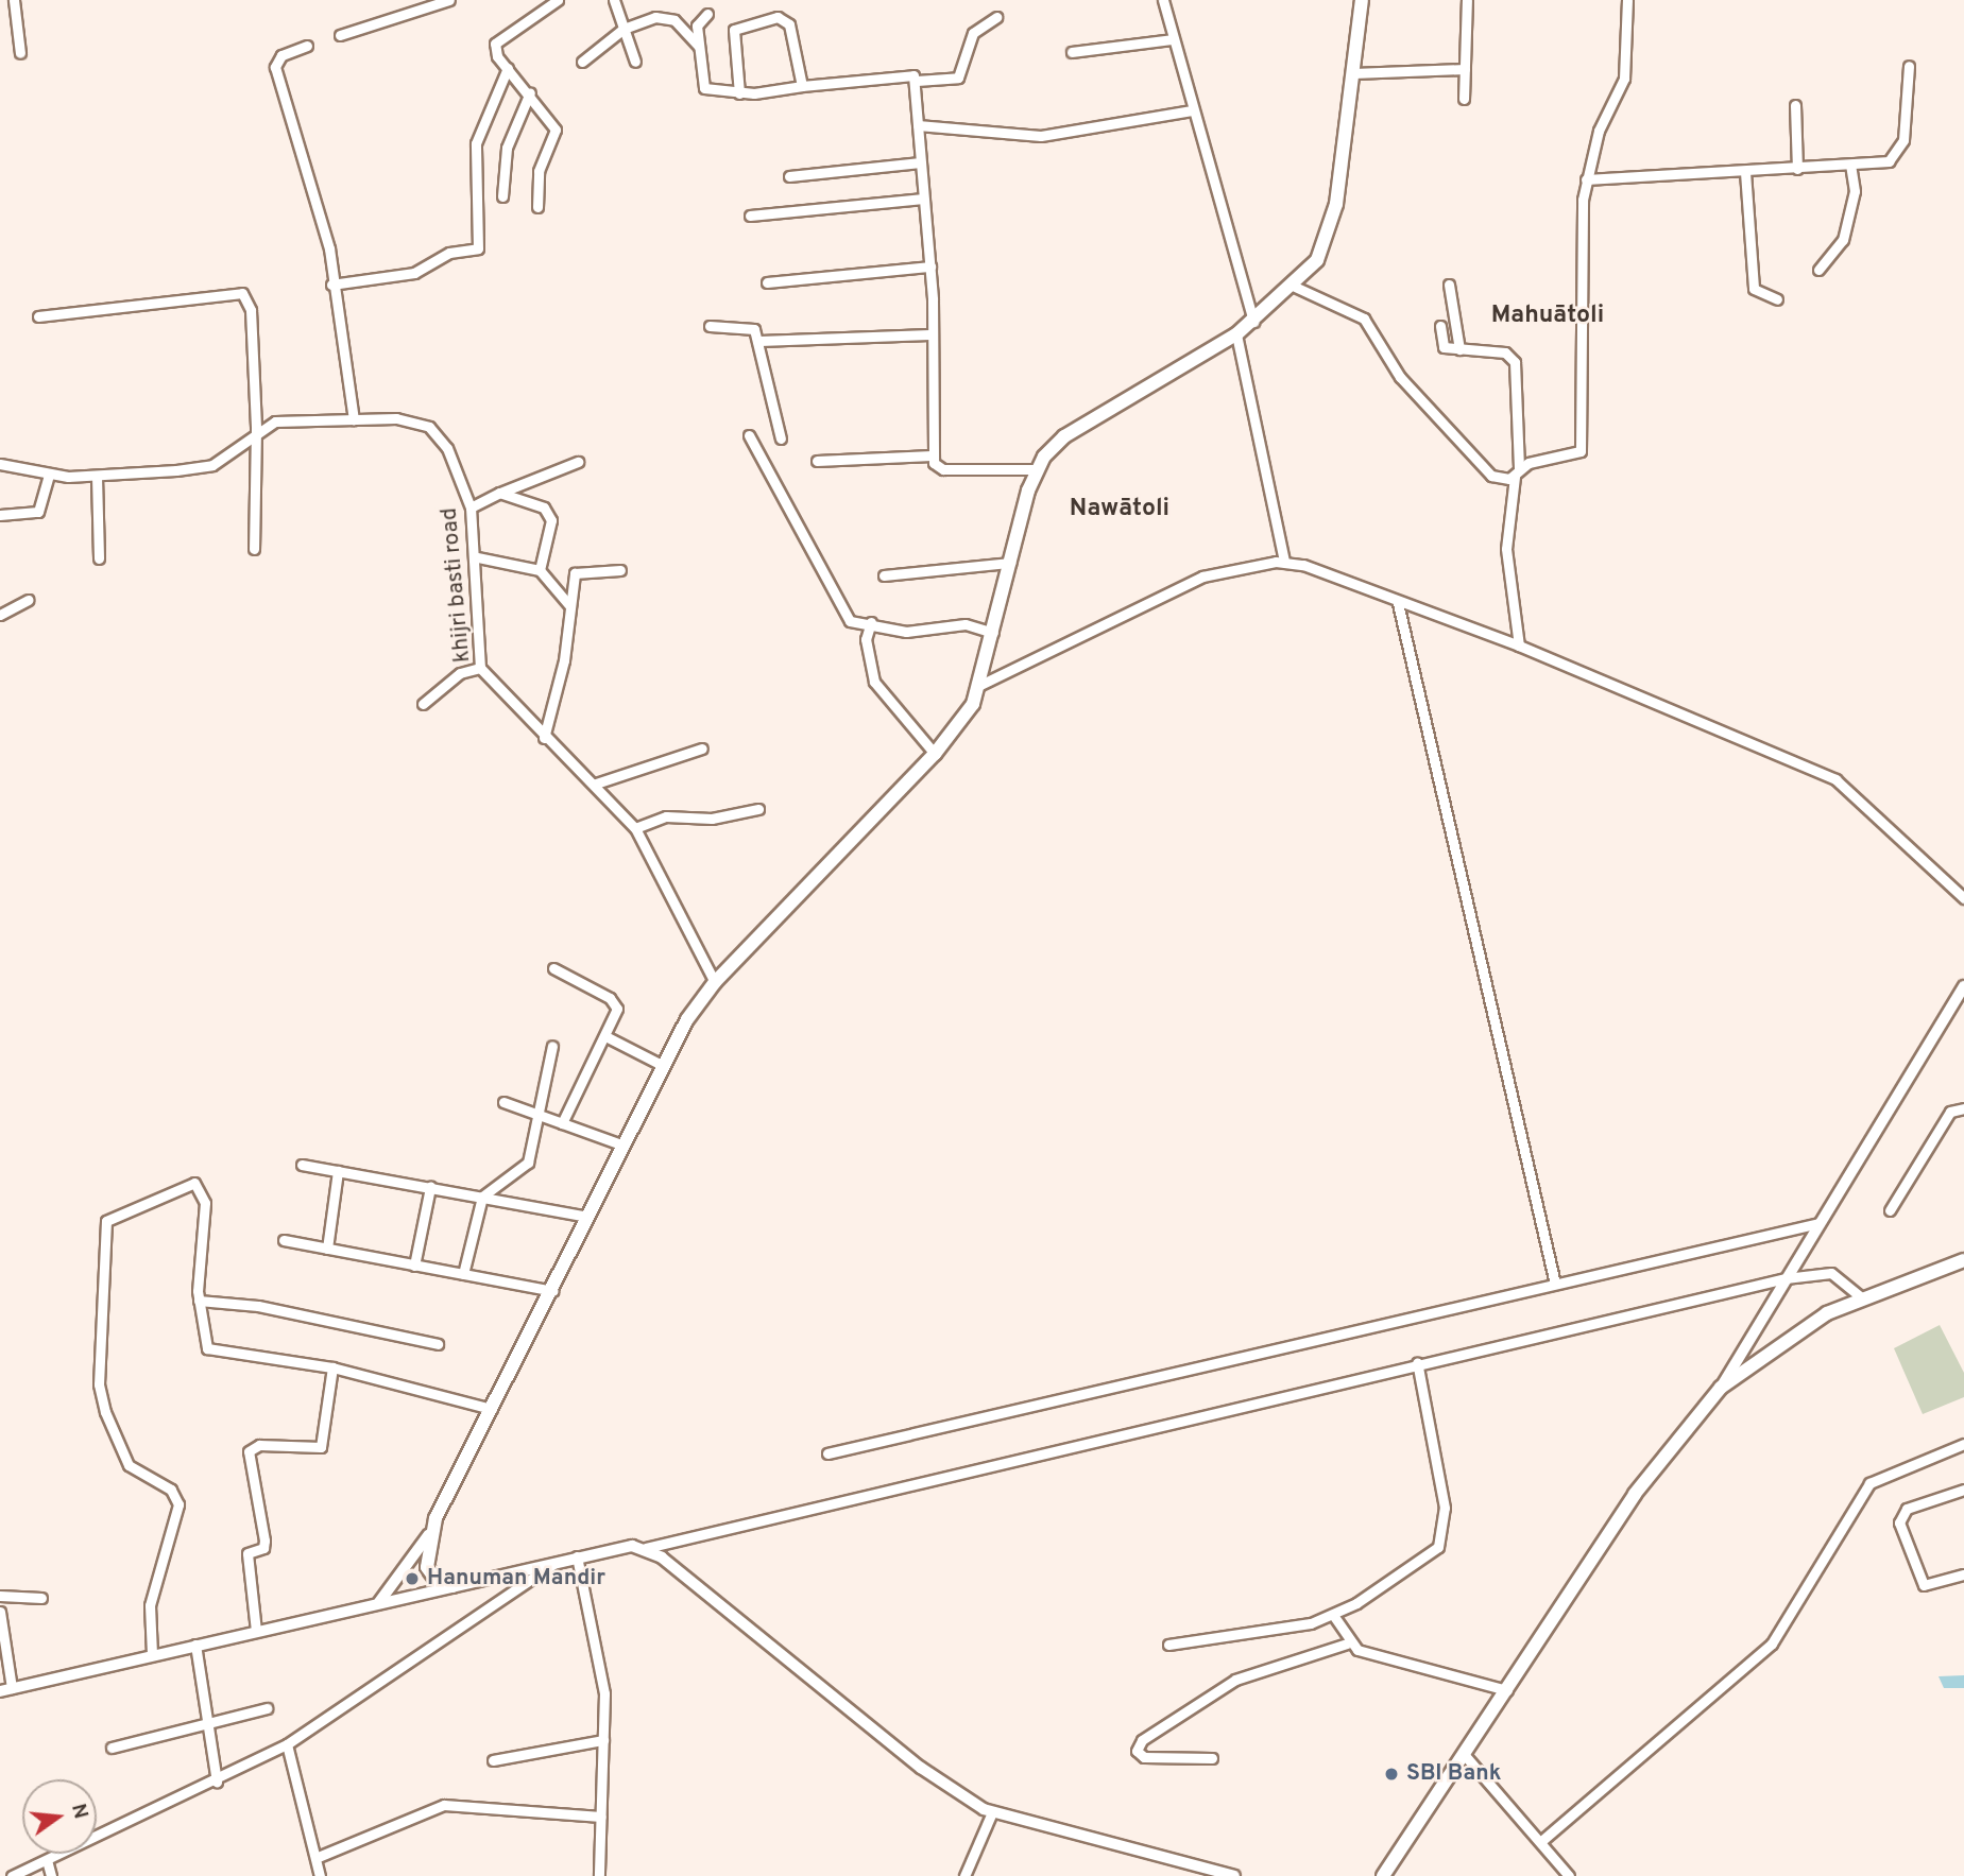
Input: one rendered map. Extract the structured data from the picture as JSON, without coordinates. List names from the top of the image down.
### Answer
{
  "streets": {
    "street": ["khijri basti road"]
  },
  "districts": ["Mahuātoli", "Nawātoli"],
  "places": ["Hanuman Mandir", "SBI Bank"],
  "north": "right"
}
